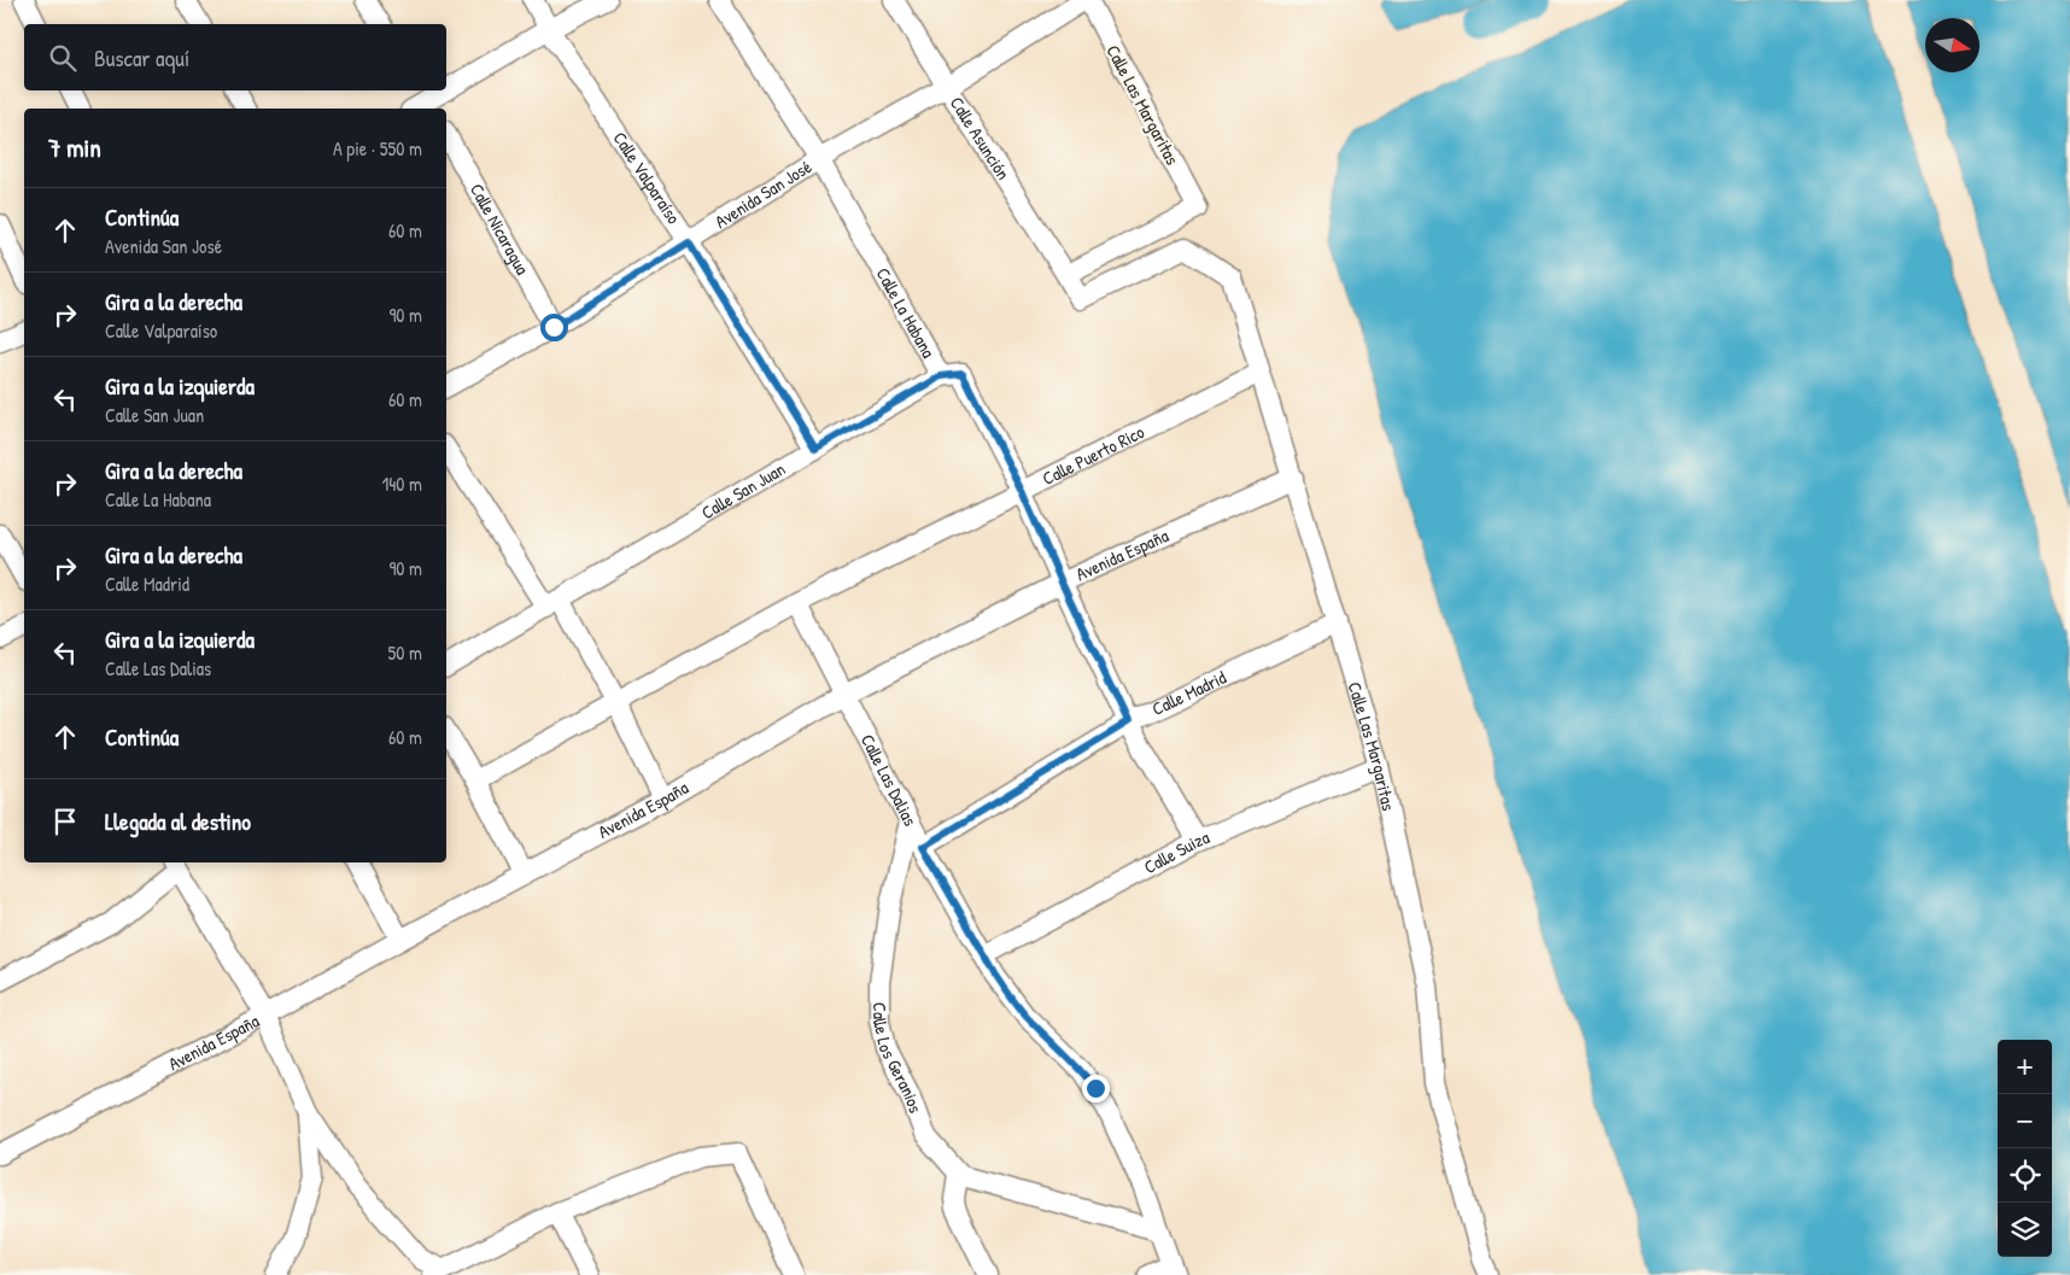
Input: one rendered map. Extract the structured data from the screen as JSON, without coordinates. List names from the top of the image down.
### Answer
{
  "streets": {
    "street": [
      "Calle Las Margaritas",
      "Calle Asunción",
      "Calle Valparaíso",
      "Avenida San José",
      "Calle Nicaragua",
      "Calle La Habana",
      "Calle Puerto Rico",
      "Calle San Juan",
      "Avenida España",
      "Calle Madrid",
      "Calle Las Dalias",
      "Calle Suiza",
      "Calle Los Geranios"
    ]
  },
  "crossings": [
    ["Calle Las Margaritas", "Calle Asunción"],
    ["Calle Las Margaritas", "Avenida San José"],
    ["Calle Las Margaritas", "Calle Puerto Rico"],
    ["Calle Las Margaritas", "Avenida España"],
    ["Calle Las Margaritas", "Calle Madrid"],
    ["Calle Las Margaritas", "Calle Suiza"],
    ["Calle Asunción", "Avenida San José"],
    ["Calle Valparaíso", "Avenida San José"],
    ["Calle Valparaíso", "Calle San Juan"],
    ["Avenida San José", "Calle Nicaragua"],
    ["Avenida San José", "Calle La Habana"],
    ["Calle La Habana", "Calle Puerto Rico"],
    ["Calle La Habana", "Calle San Juan"],
    ["Calle La Habana", "Avenida España"],
    ["Calle La Habana", "Calle Madrid"],
    ["Calle La Habana", "Calle Suiza"],
    ["Calle Puerto Rico", "Calle Las Dalias"],
    ["Avenida España", "Calle Las Dalias"],
    ["Calle Madrid", "Calle Las Dalias"],
    ["Calle Las Dalias", "Calle Suiza"],
    ["Calle Las Dalias", "Calle Los Geranios"]
  ],
  "north": "right",
  "page": {
    "search": "Buscar aquí",
    "heading": ["7 min", "A pie · 550 m"],
    "list": [
      ["Continúa", "Avenida San José", "60 m"],
      ["Gira a la derecha", "Calle Valparaíso", "90 m"],
      ["Gira a la izquierda", "Calle San Juan", "60 m"],
      ["Gira a la derecha", "Calle La Habana", "140 m"],
      ["Gira a la derecha", "Calle Madrid", "90 m"],
      ["Gira a la izquierda", "Calle Las Dalias", "50 m"],
      ["Continúa", "60 m"],
      "Llegada al destino"
    ],
    "map_buttons": ["+", "−"]
  }
}
